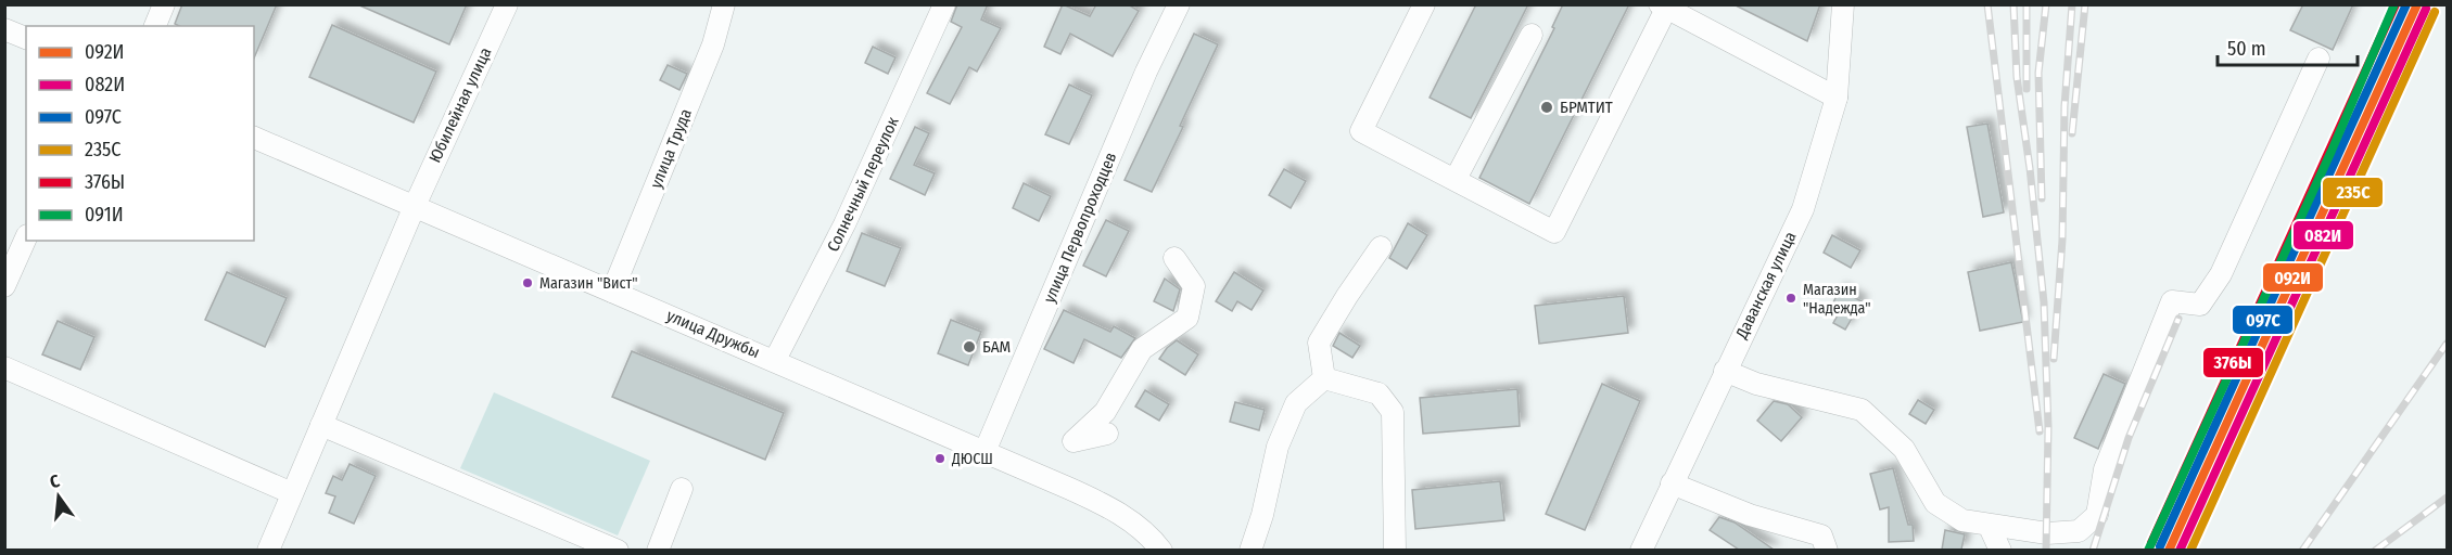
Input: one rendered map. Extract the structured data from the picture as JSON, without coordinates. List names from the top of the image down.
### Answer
{
  "streets": {
    "street": [
      "Юбилейная улица",
      "улица Труда",
      "Солнечный переулок",
      "улица Первопроходцев",
      "Даванская улица",
      "улица Дружбы"
    ]
  },
  "crossings": [
    ["Юбилейная улица", "улица Дружбы"],
    ["улица Труда", "улица Дружбы"],
    ["Солнечный переулок", "улица Дружбы"],
    ["улица Первопроходцев", "улица Дружбы"]
  ],
  "places": [
    "БРМТИТ",
    "Магазин \"Вист\"",
    "Магазин \"Надежда\"",
    "БАМ",
    "ДЮСШ"
  ],
  "lines": [
    "transit line 092И",
    "transit line 097С",
    "transit line 376Ы",
    "transit line 091И",
    "transit line 082И",
    "transit line 235С"
  ],
  "legend": [
    "092И",
    "082И",
    "097С",
    "235С",
    "376Ы",
    "091И"
  ],
  "scale_bar": "50 m",
  "north": "top"
}
